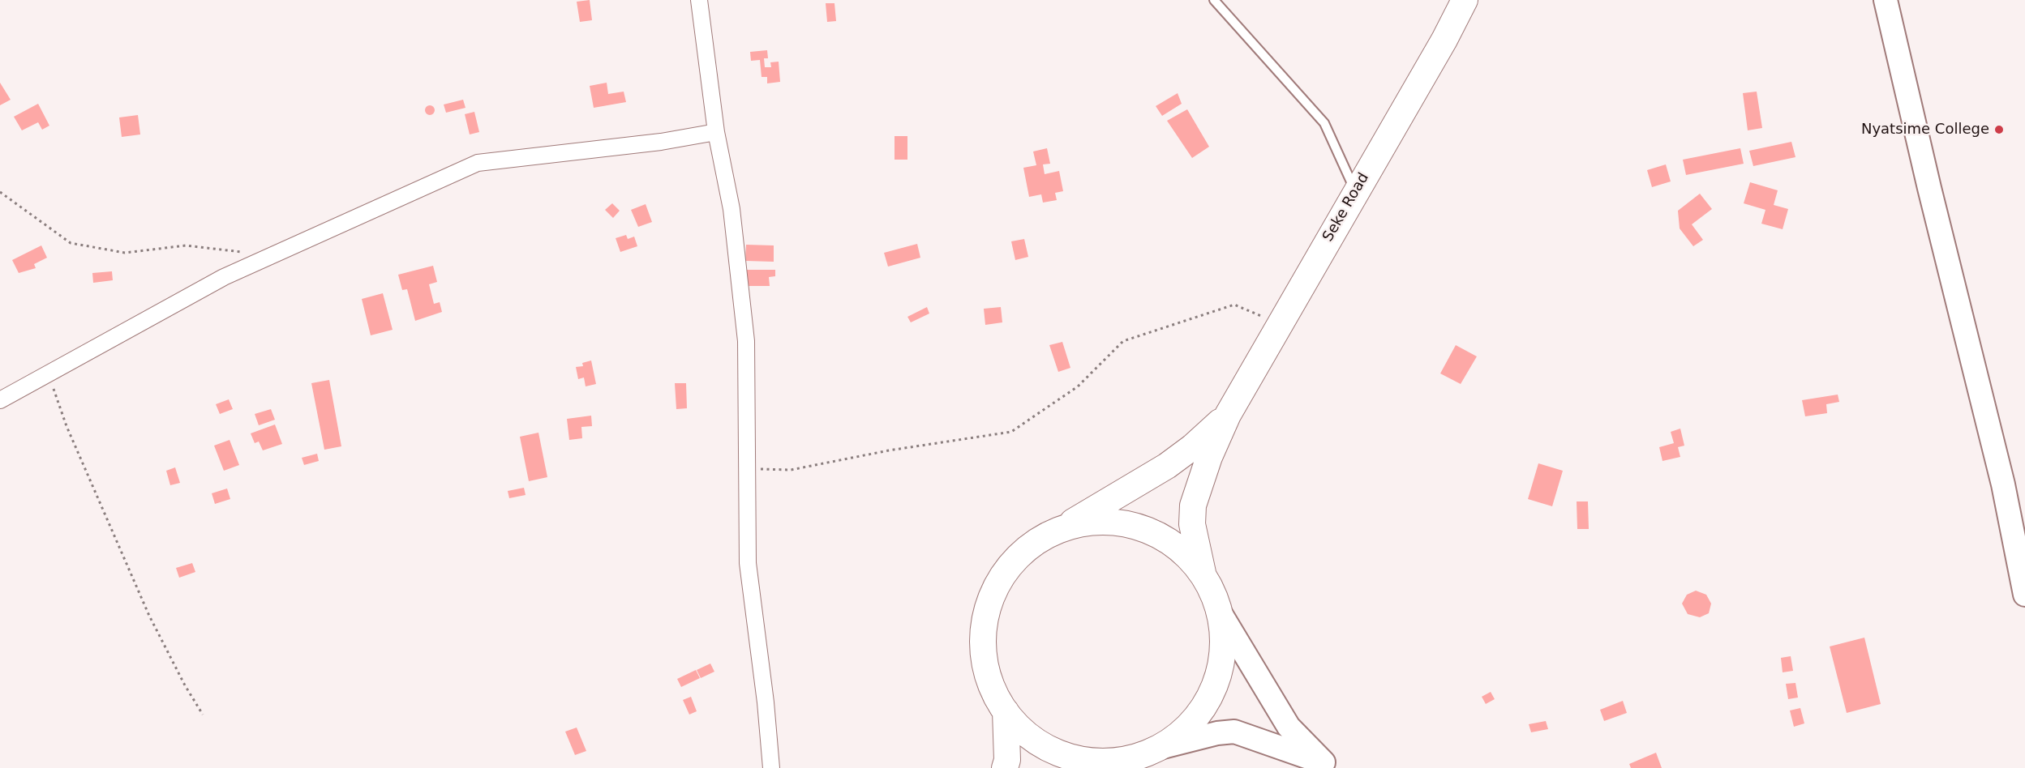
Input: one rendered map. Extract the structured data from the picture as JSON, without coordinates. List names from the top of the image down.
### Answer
{
  "streets": {
    "main road": ["Seke Road"]
  },
  "places": ["Nyatsime College"]
}
